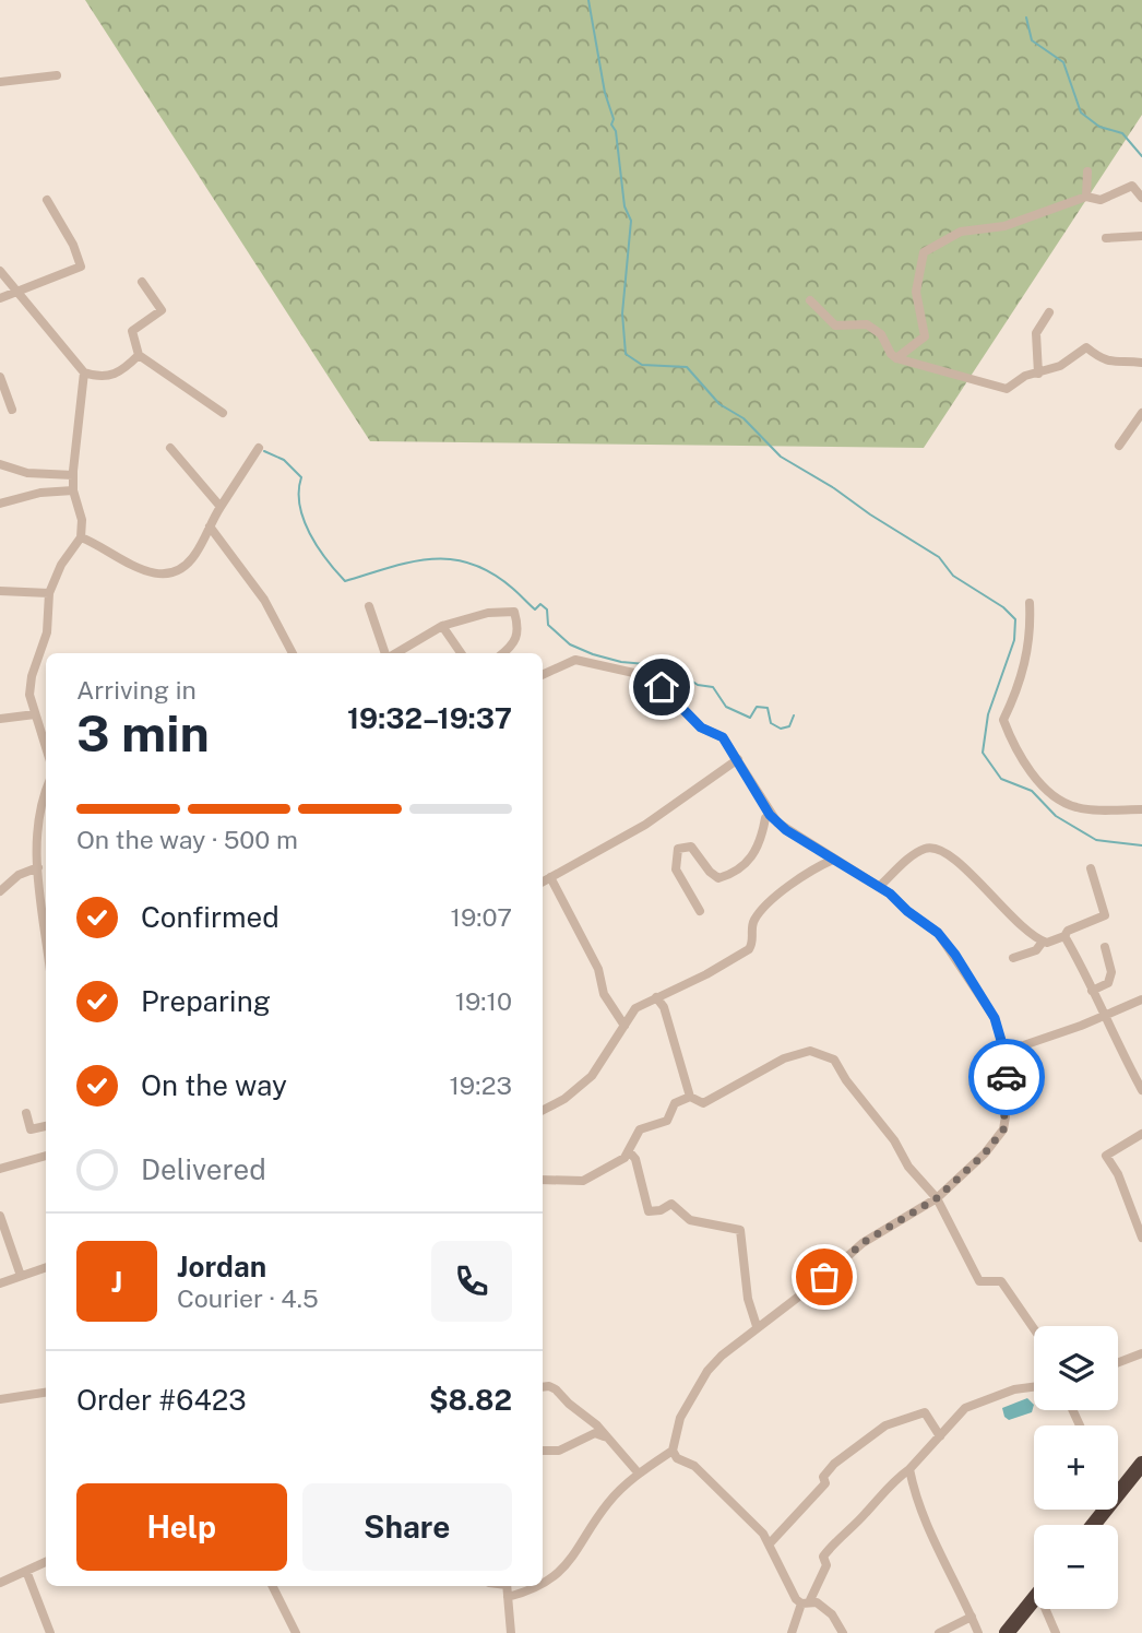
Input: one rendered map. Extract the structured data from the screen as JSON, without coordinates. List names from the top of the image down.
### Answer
{
  "page": {
    "heading": ["3 min", "Arriving in", "19:32–19:37"],
    "panel": [
      "Jordan",
      "Courier · 4.5",
      "Order #6423",
      "$8.82"
    ],
    "bar": "On the way · 500 m",
    "list": [
      ["Confirmed", "19:07"],
      ["Preparing", "19:10"],
      ["On the way", "19:23"],
      "Delivered"
    ],
    "round": "J",
    "map_buttons": ["+", "−"],
    "buttons": ["Help", "Share"]
  }
}
